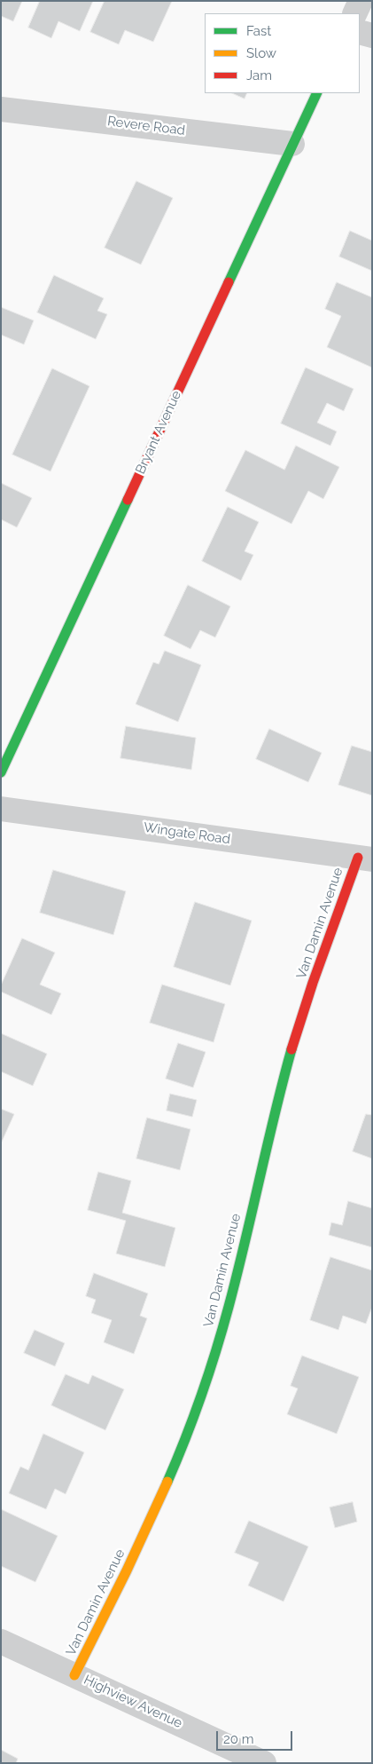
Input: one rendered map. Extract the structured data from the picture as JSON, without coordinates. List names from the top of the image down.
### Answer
{
  "streets": {
    "street": [
      "Revere Road",
      "Bryant Avenue",
      "Wingate Road",
      "Van Damin Avenue",
      "Highview Avenue"
    ]
  },
  "crossings": [
    ["Revere Road", "Bryant Avenue"],
    ["Wingate Road", "Van Damin Avenue"],
    ["Van Damin Avenue", "Highview Avenue"]
  ],
  "legend": ["Fast", "Slow", "Jam"],
  "scale_bar": "20 m"
}
